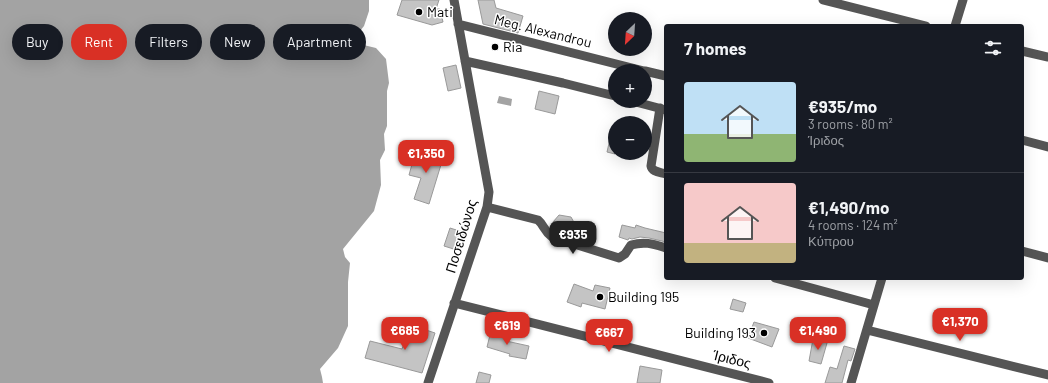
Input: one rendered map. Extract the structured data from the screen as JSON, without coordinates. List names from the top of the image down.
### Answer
{
  "streets": {
    "street": ["Meg. Alexandrou", "Ποσειδώνος", "Ίριδος"]
  },
  "crossings": [
    ["Meg. Alexandrou", "Ποσειδώνος"],
    ["Ποσειδώνος", "Ίριδος"]
  ],
  "places": [
    "Mati",
    "Ria",
    "Building 195",
    "Building 193"
  ],
  "north": "bottom left",
  "page": {
    "map_buttons": ["+", "−"],
    "chip": [
      "Buy",
      "Rent",
      "Filters",
      "New",
      "Apartment"
    ],
    "heading": "7 homes",
    "list": [
      {
        "name": "€935/mo",
        "note": "3 rooms · 80 m² · Ίριδος"
      },
      {
        "name": "€1,490/mo",
        "note": "4 rooms · 124 m² · Κύπρου"
      }
    ],
    "price": [
      "€1,350",
      "€935",
      "€1,370",
      "€619",
      "€685",
      "€1,490",
      "€667"
    ]
  }
}
